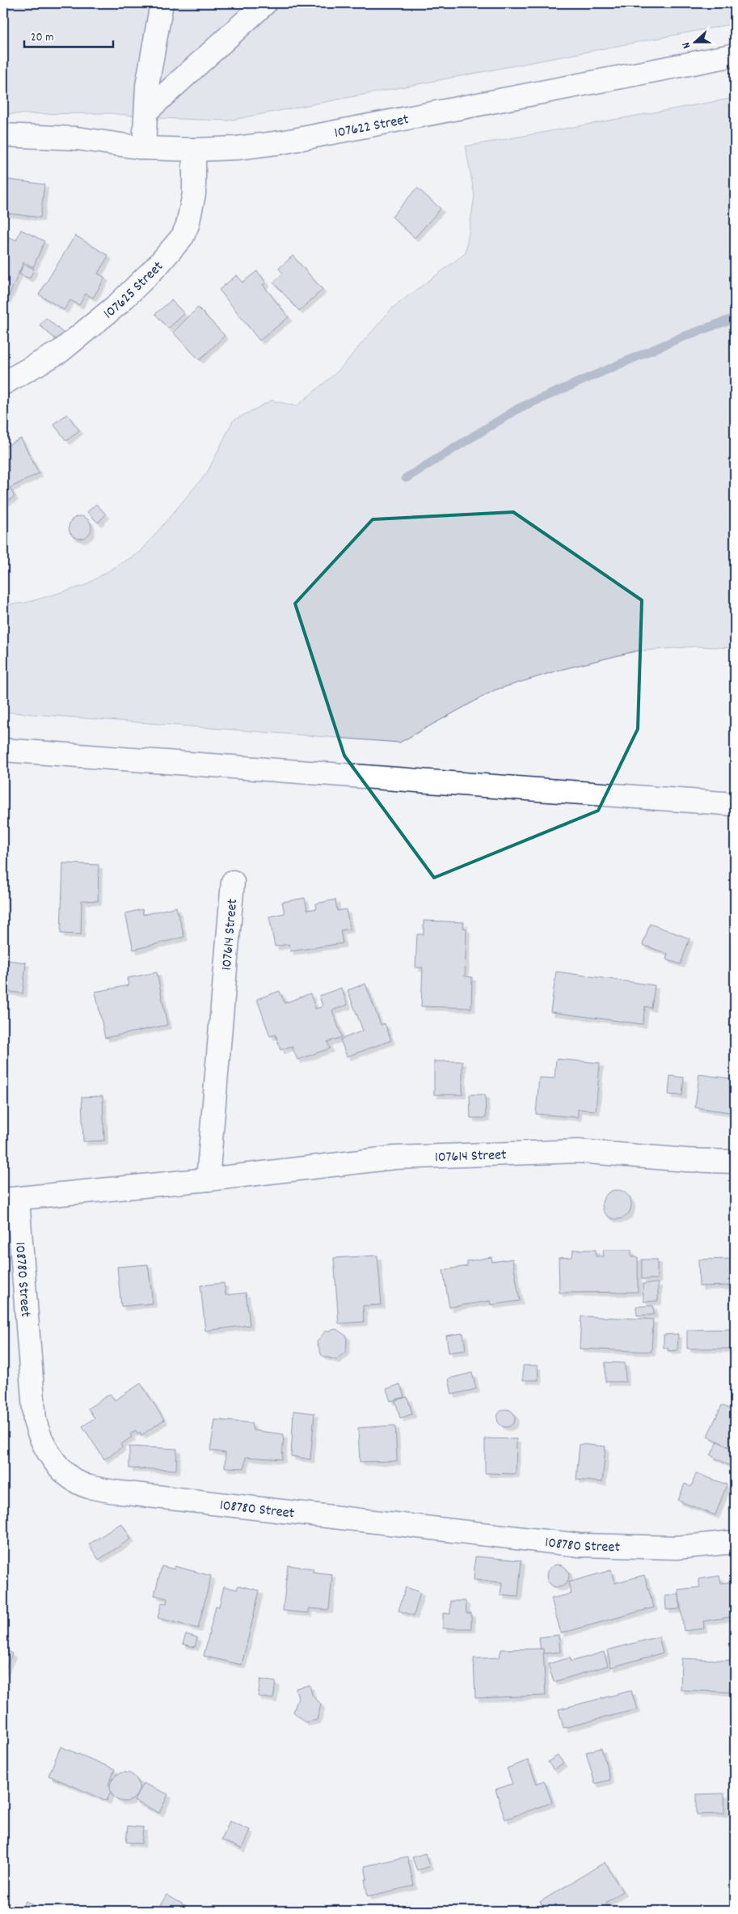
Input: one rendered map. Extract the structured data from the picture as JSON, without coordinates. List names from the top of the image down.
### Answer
{
  "streets": {
    "street": [
      "107622 Street",
      "107625 Street",
      "107614 Street",
      "108780 Street"
    ]
  },
  "crossings": [
    ["107622 Street", "107625 Street"],
    ["107614 Street", "108780 Street"]
  ],
  "scale_bar": "20 m",
  "north": "left"
}
